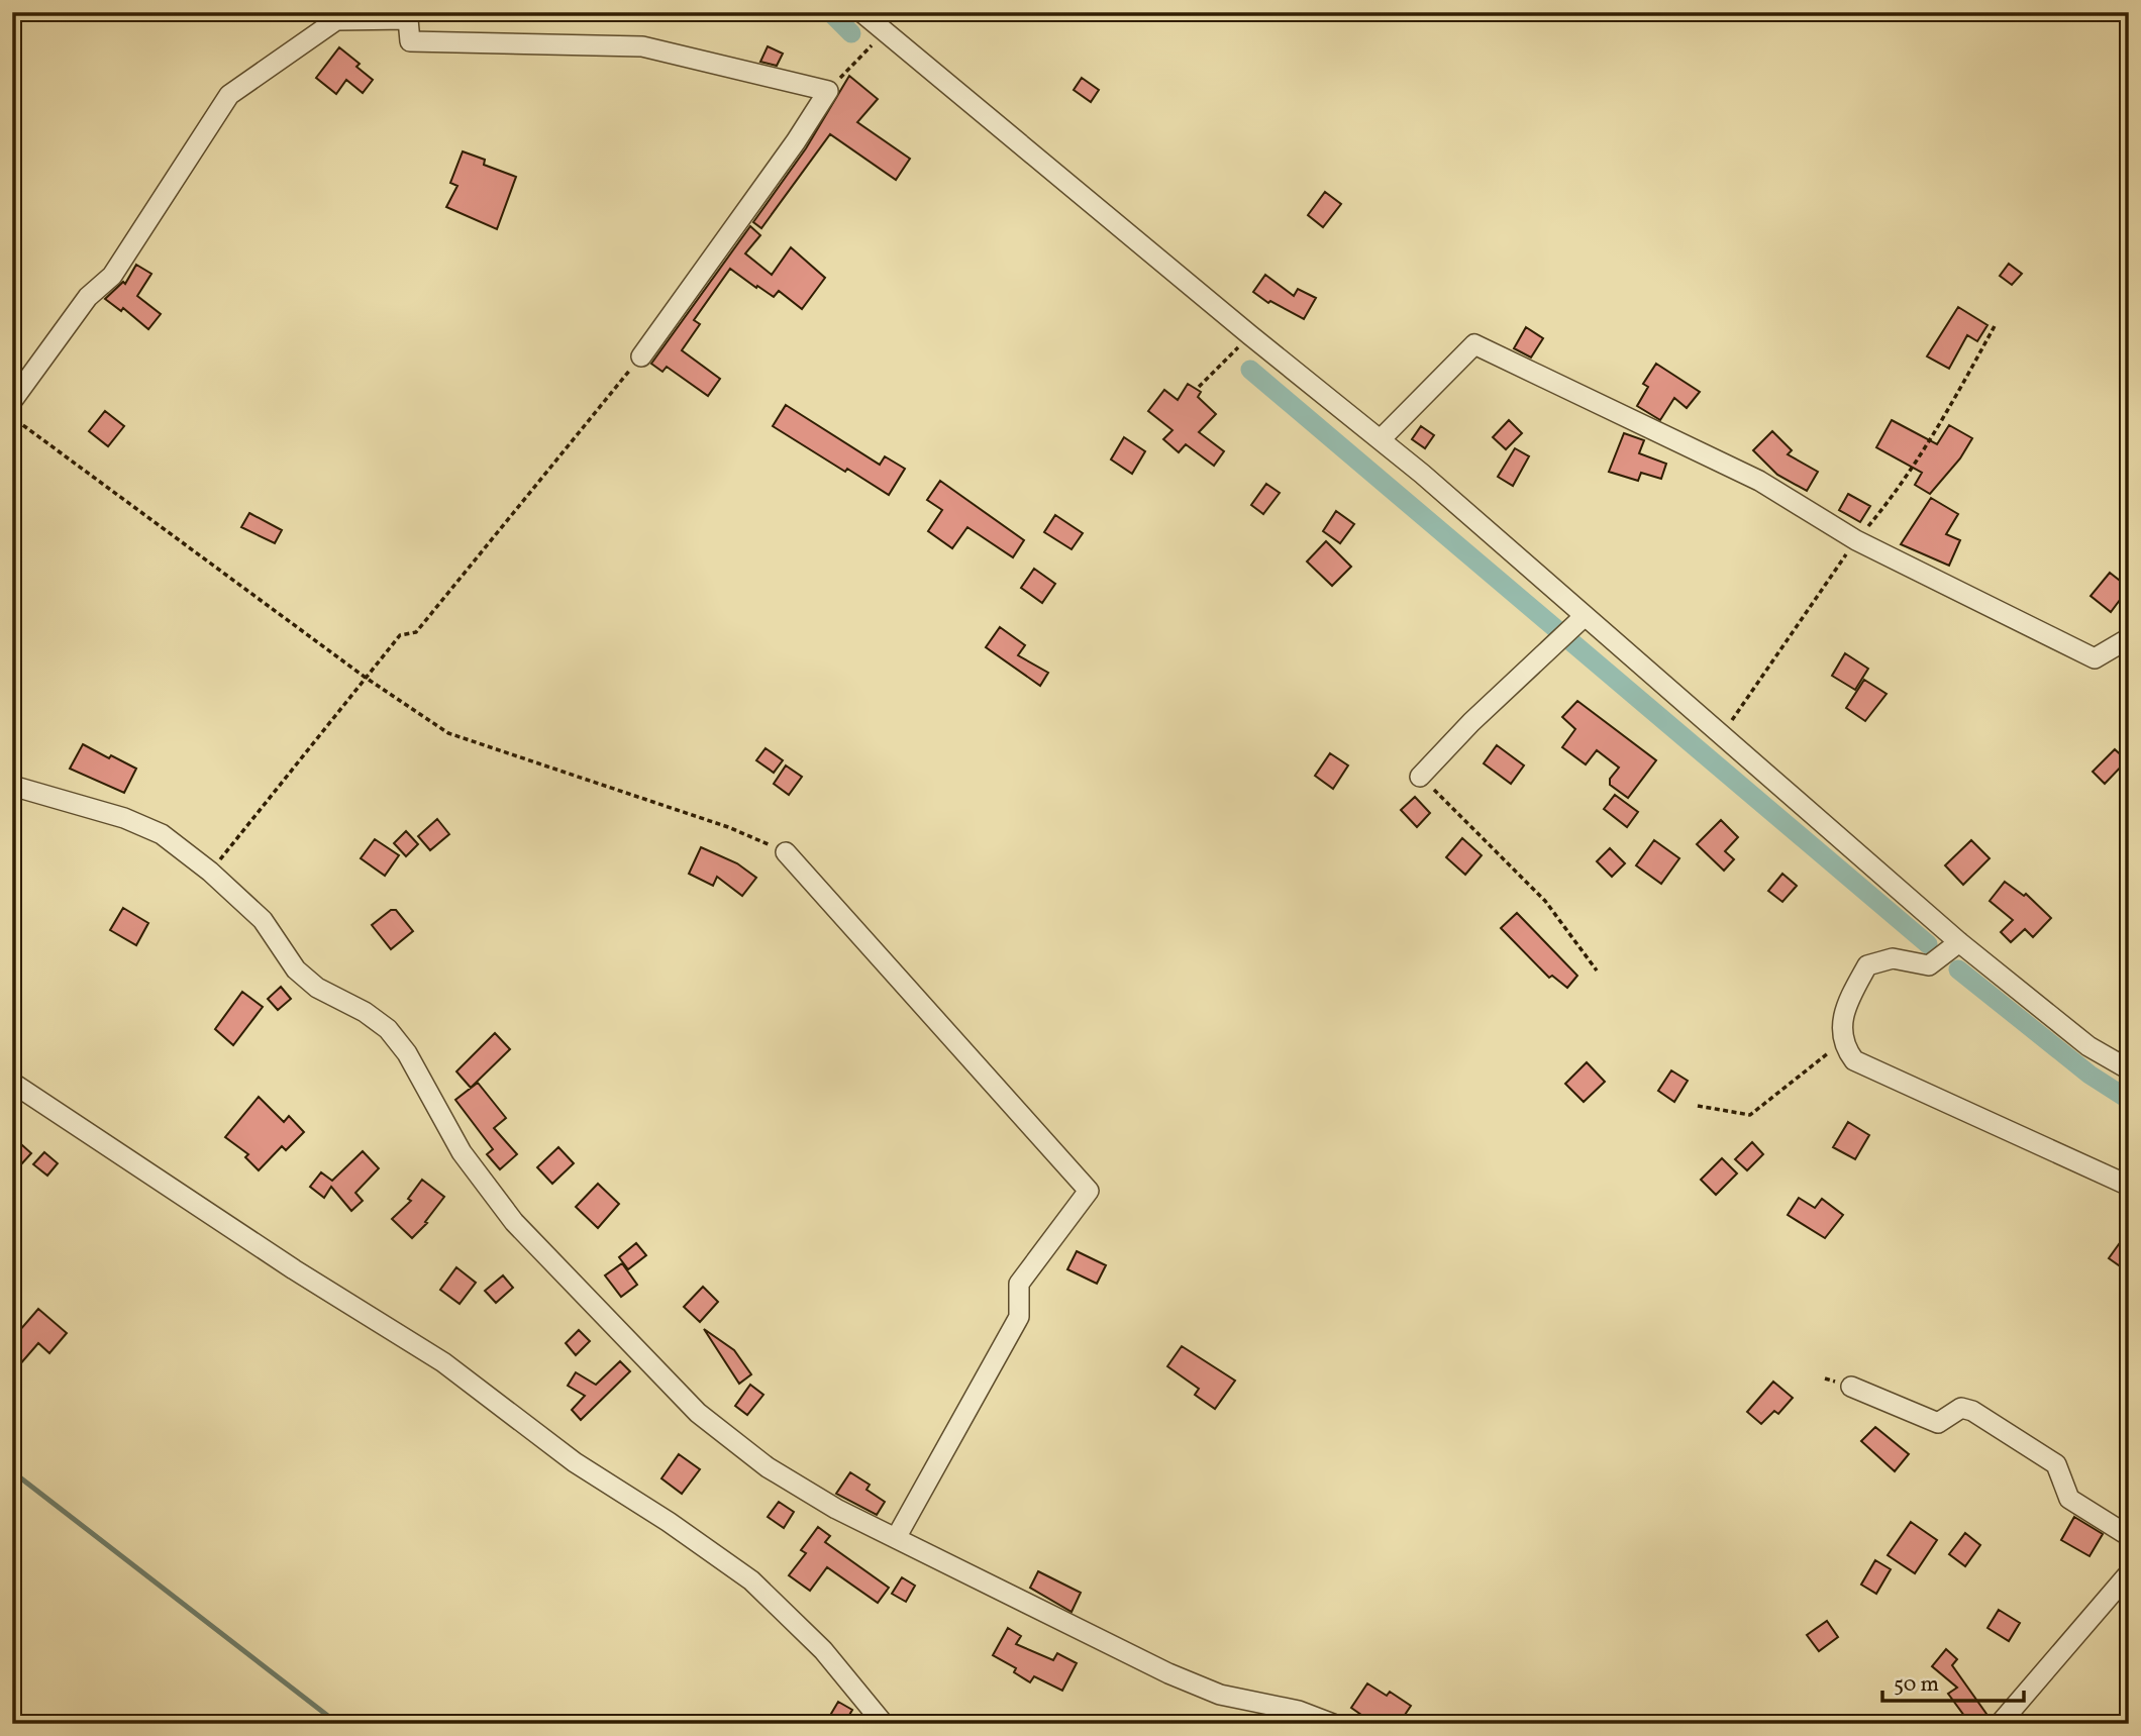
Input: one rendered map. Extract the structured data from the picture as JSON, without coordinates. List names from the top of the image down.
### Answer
{
  "scale_bar": "50 m"
}
